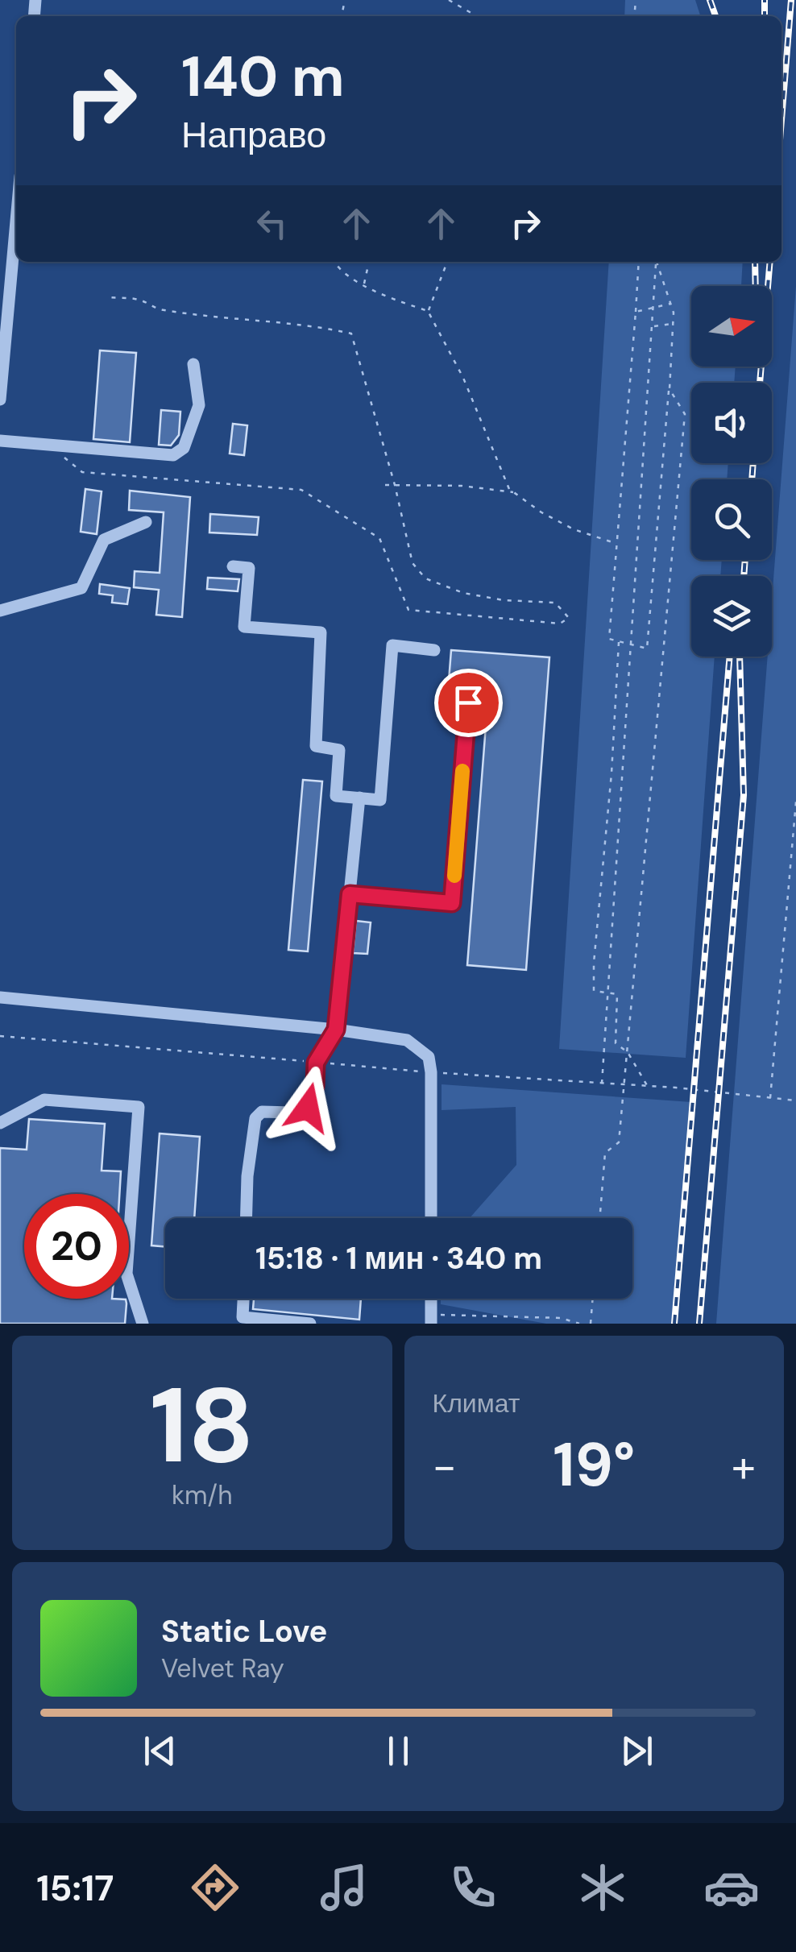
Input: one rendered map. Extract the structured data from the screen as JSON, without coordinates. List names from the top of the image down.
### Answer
{
  "north": "right",
  "page": {
    "turn": ["140 m", "Направо"],
    "limit": "20",
    "trip": "15:18 · 1 мин · 340 m",
    "tile": [
      ["18", "km/h"],
      "Климат"
    ],
    "heat": ["−", "19°", "+"],
    "song": ["Static Love", "Velvet Ray"],
    "tabs": "15:17"
  }
}
